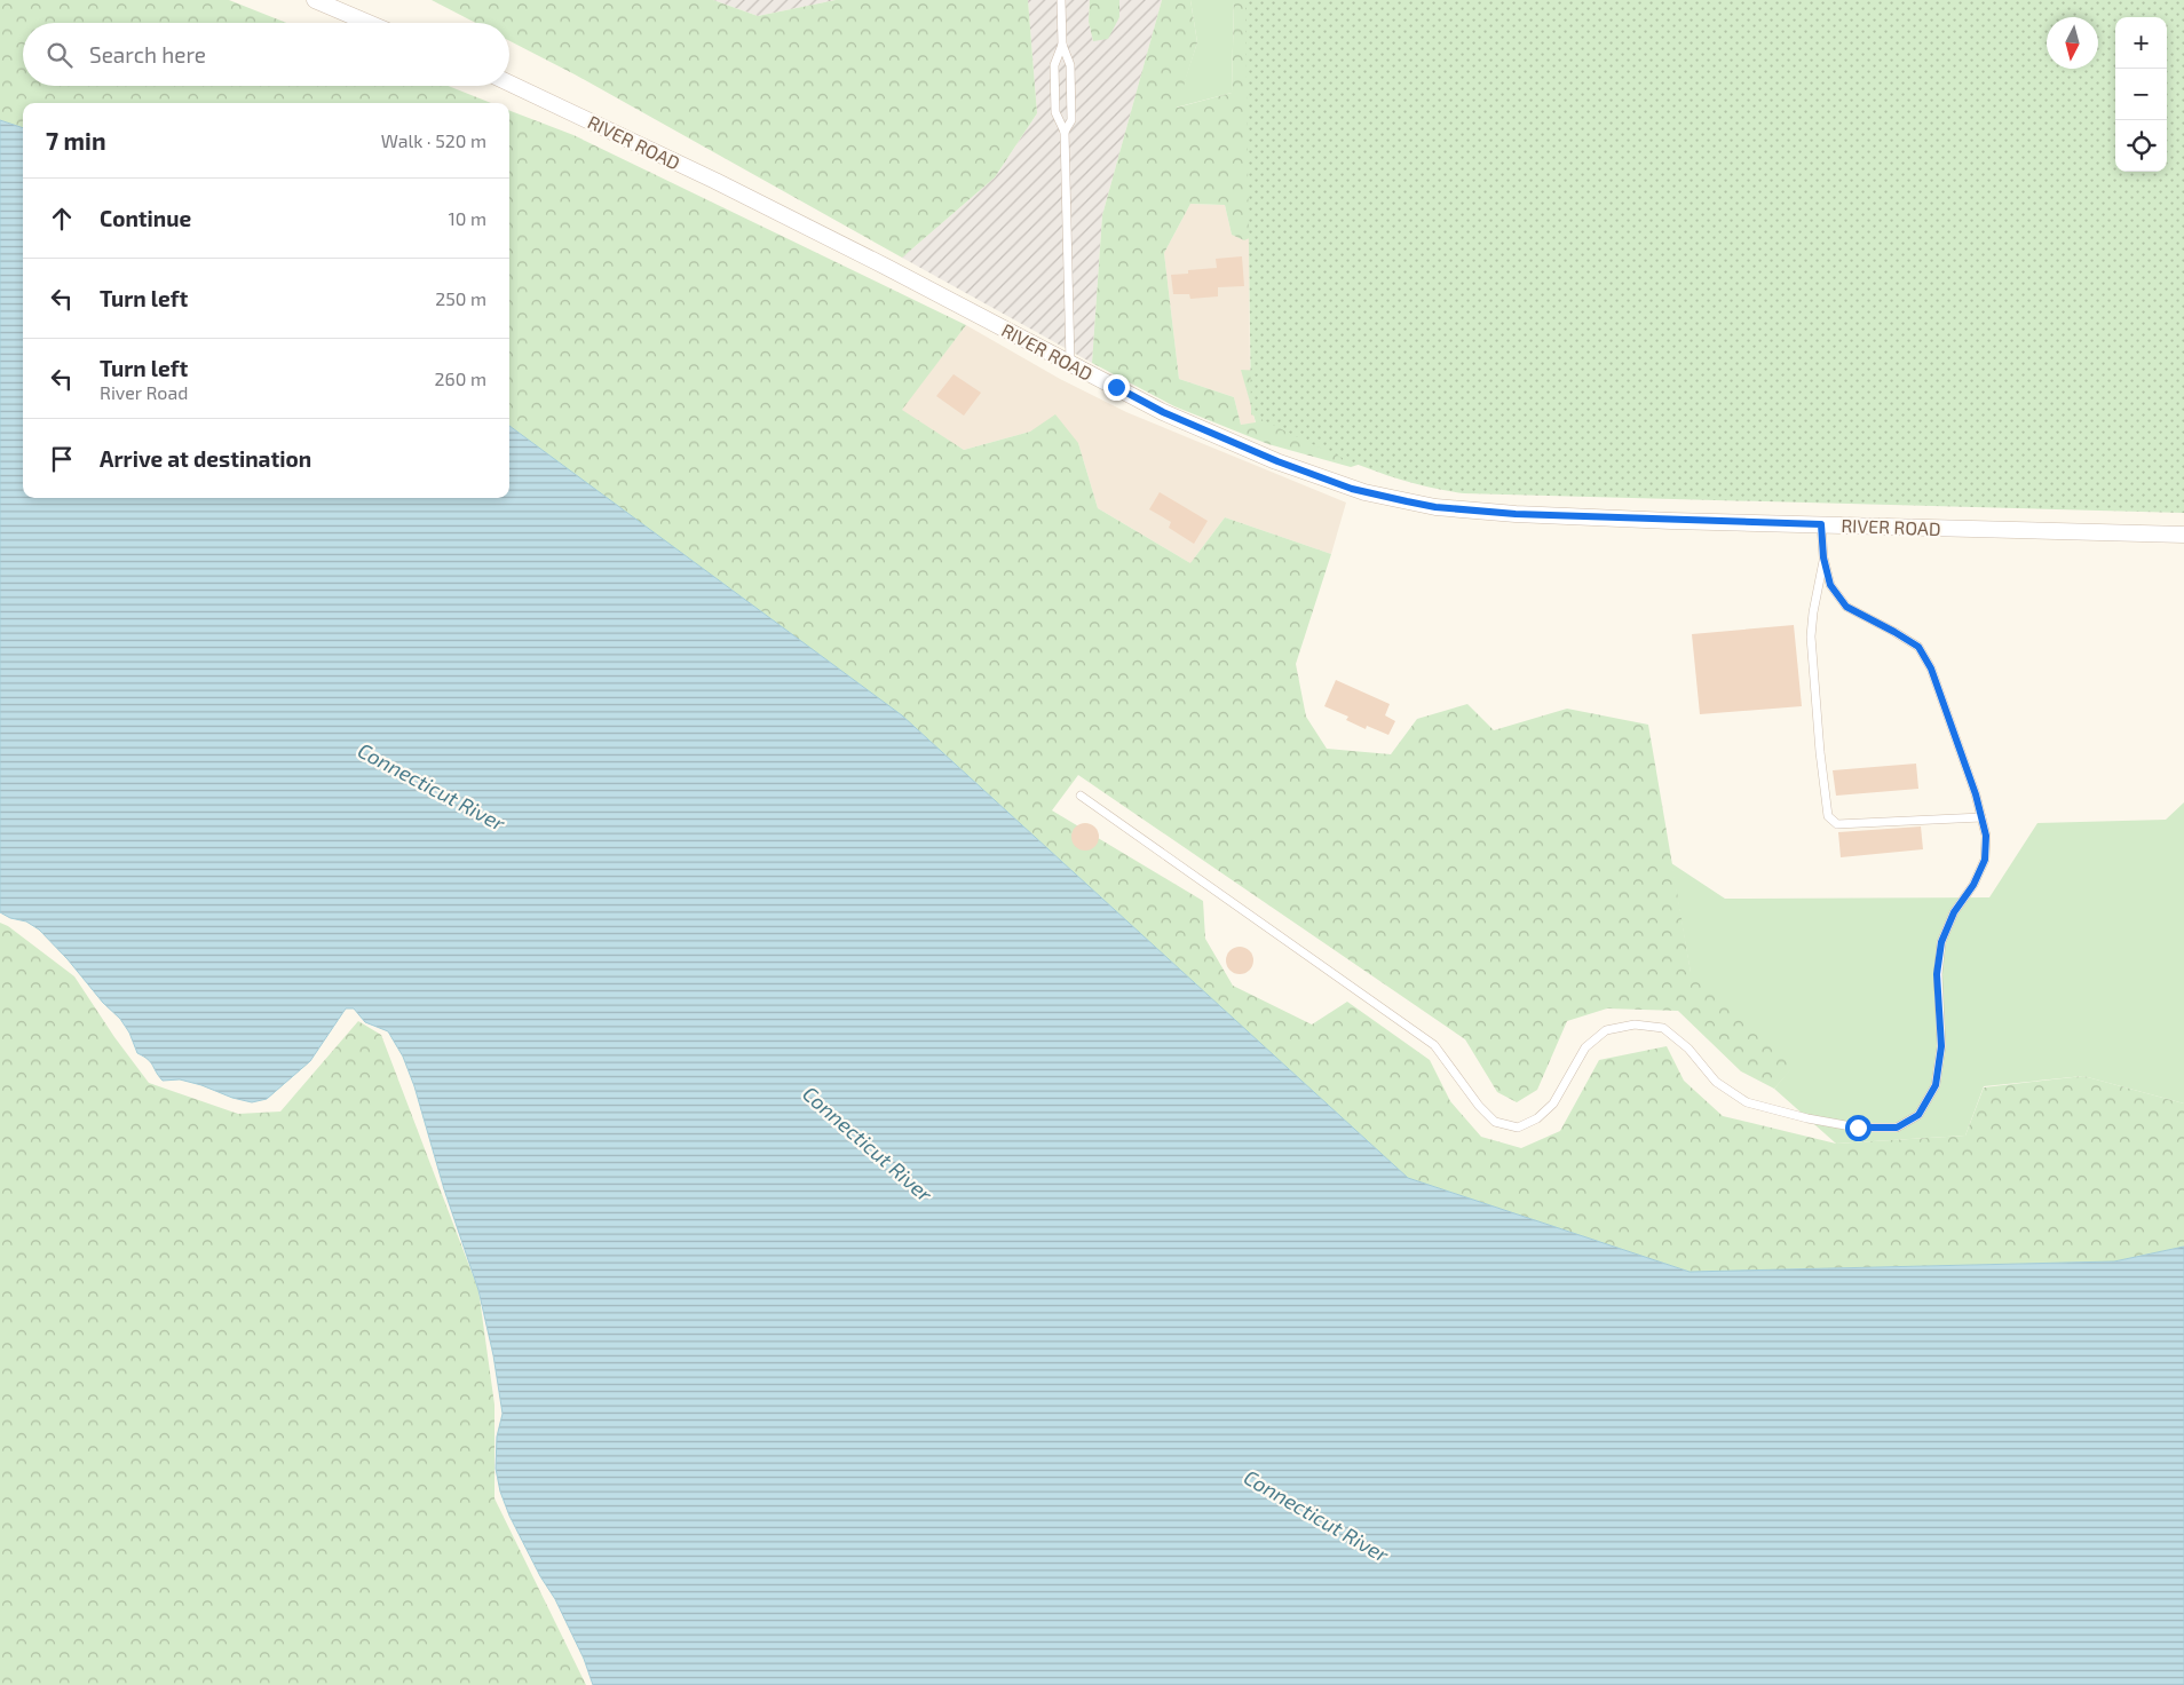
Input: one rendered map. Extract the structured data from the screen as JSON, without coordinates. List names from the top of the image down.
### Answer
{
  "streets": {
    "street": ["RIVER ROAD"]
  },
  "water": ["Connecticut River"],
  "north": "bottom",
  "page": {
    "map_buttons": ["+", "−"],
    "search": "Search here",
    "heading": ["7 min", "Walk · 520 m"],
    "list": [
      ["Continue", "10 m"],
      ["Turn left", "250 m"],
      ["Turn left", "River Road", "260 m"],
      "Arrive at destination"
    ]
  }
}
